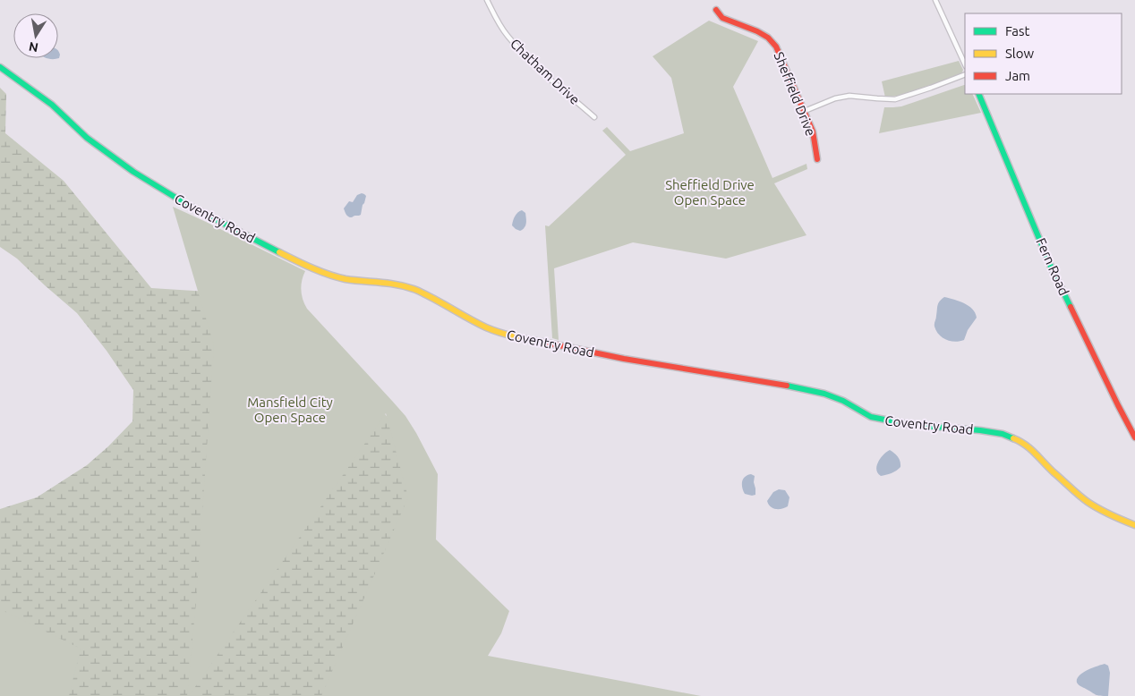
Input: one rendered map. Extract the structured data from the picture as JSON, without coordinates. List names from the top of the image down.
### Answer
{
  "streets": {
    "street": [
      "Chatham Drive",
      "Sheffield Drive",
      "Coventry Road",
      "Fern Road"
    ]
  },
  "parks": ["Sheffield Drive Open Space", "Mansfield City Open Space"],
  "legend": ["Fast", "Slow", "Jam"],
  "north": "bottom"
}
